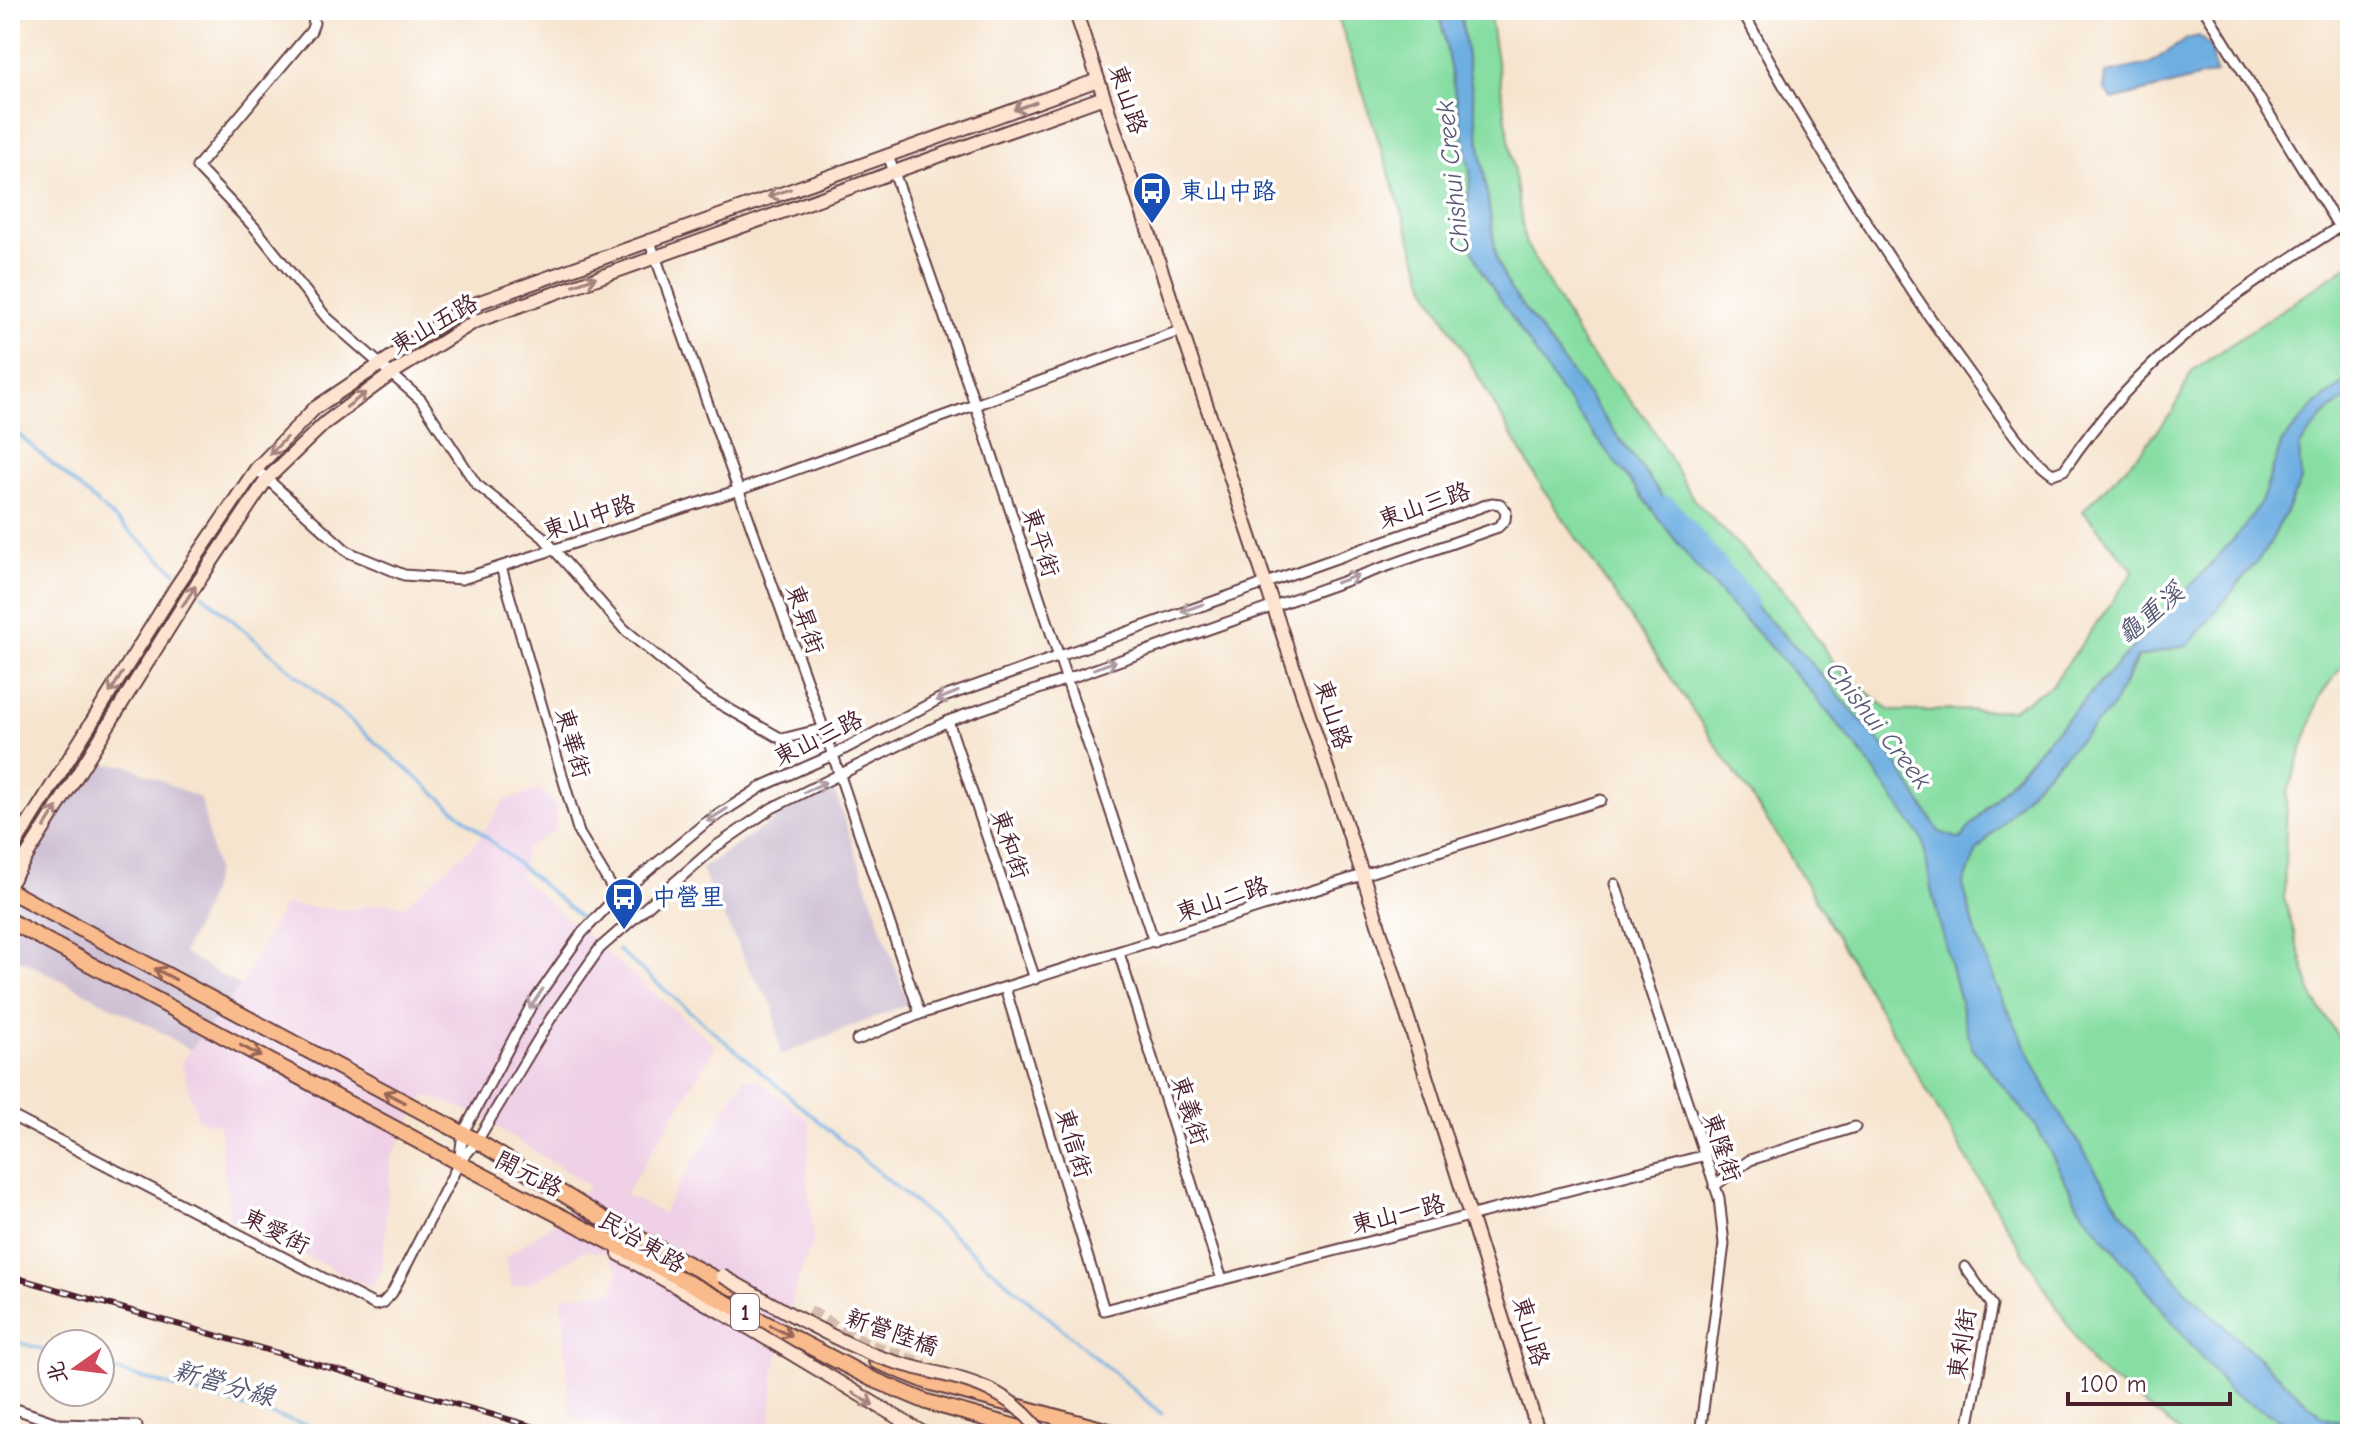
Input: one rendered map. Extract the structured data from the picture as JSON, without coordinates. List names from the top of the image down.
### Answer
{
  "streets": {
    "main road": ["開元路", "1"],
    "street": [
      "東山路",
      "東山五路",
      "東山三路",
      "東山中路",
      "東平街",
      "東昇街",
      "東華街",
      "東和街",
      "東山二路",
      "東義街",
      "東信街",
      "東隆街",
      "東山一路",
      "東愛街",
      "民治東路",
      "新營陸橋",
      "東利街"
    ]
  },
  "crossings": [
    ["東山路", "東山五路"],
    ["東山路", "東山三路"],
    ["東山路", "東山中路"],
    ["東山路", "東山二路"],
    ["東山路", "東山一路"],
    ["東山五路", "東山三路"],
    ["東山五路", "東山中路"],
    ["東山五路", "東平街"],
    ["東山五路", "東昇街"],
    ["東山三路", "東山中路"],
    ["東山三路", "東平街"],
    ["東山三路", "東昇街"],
    ["東山三路", "東華街"],
    ["東山三路", "東和街"],
    ["東山三路", "開元路"],
    ["東山三路", "東愛街"],
    ["東山中路", "東平街"],
    ["東山中路", "東昇街"],
    ["東山中路", "東華街"],
    ["東平街", "東山二路"],
    ["東昇街", "東山二路"],
    ["東和街", "東山二路"],
    ["東山二路", "東義街"],
    ["東山二路", "東信街"],
    ["東義街", "東山一路"],
    ["東信街", "東山一路"],
    ["東隆街", "東山一路"],
    ["開元路", "東愛街"],
    ["開元路", "民治東路"],
    ["開元路", "新營陸橋"]
  ],
  "one_way": ["民治東路"],
  "water": ["Chishui Creek", "龜重溪", "新營分線"],
  "places": {
    "bus stop": ["東山中路", "中營里"]
  },
  "scale_bar": "100 m",
  "north": "left"
}
